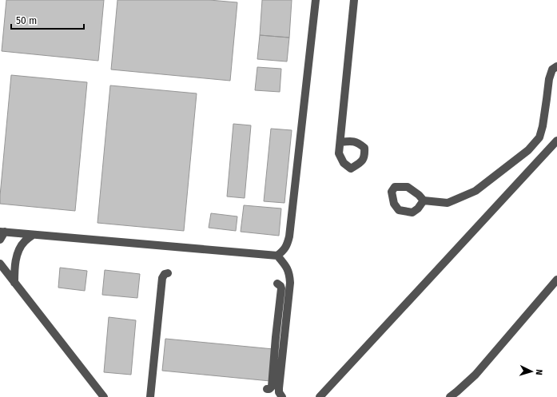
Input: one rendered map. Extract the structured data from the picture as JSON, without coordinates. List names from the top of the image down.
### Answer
{
  "scale_bar": "50 m",
  "north": "right"
}
